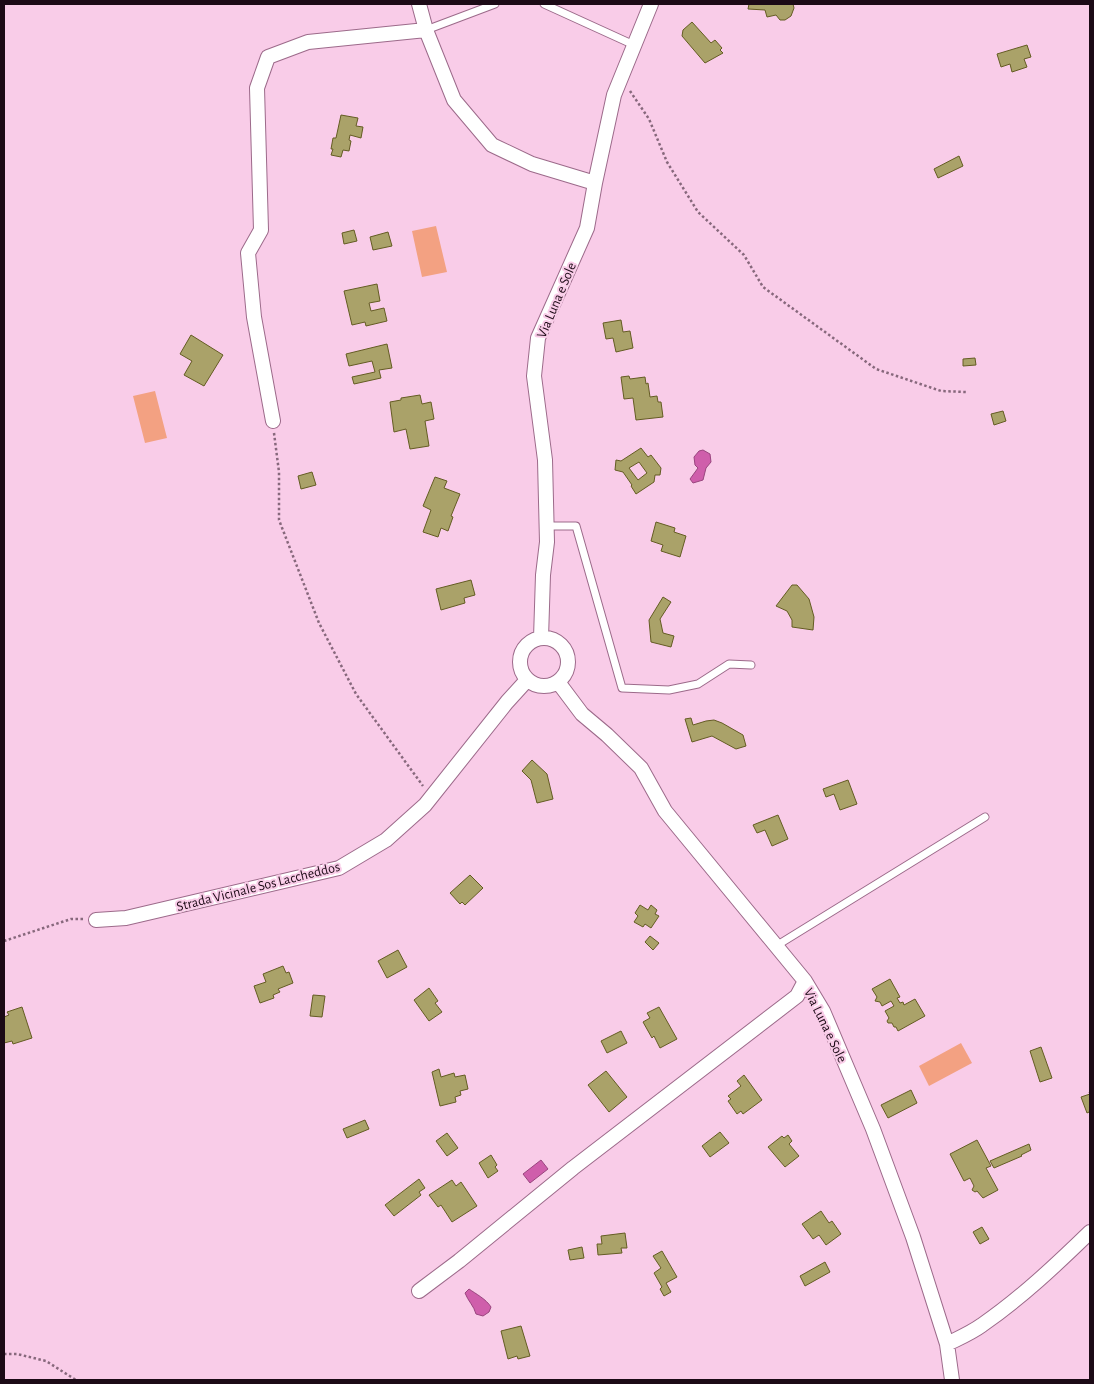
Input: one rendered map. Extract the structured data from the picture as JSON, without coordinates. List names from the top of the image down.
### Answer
{
  "streets": {
    "street": ["Via Luna e Sole", "Strada Vicinale Sos Laccheddos"]
  },
  "crossings": [
    ["Via Luna e Sole", "Strada Vicinale Sos Laccheddos"]
  ]
}
